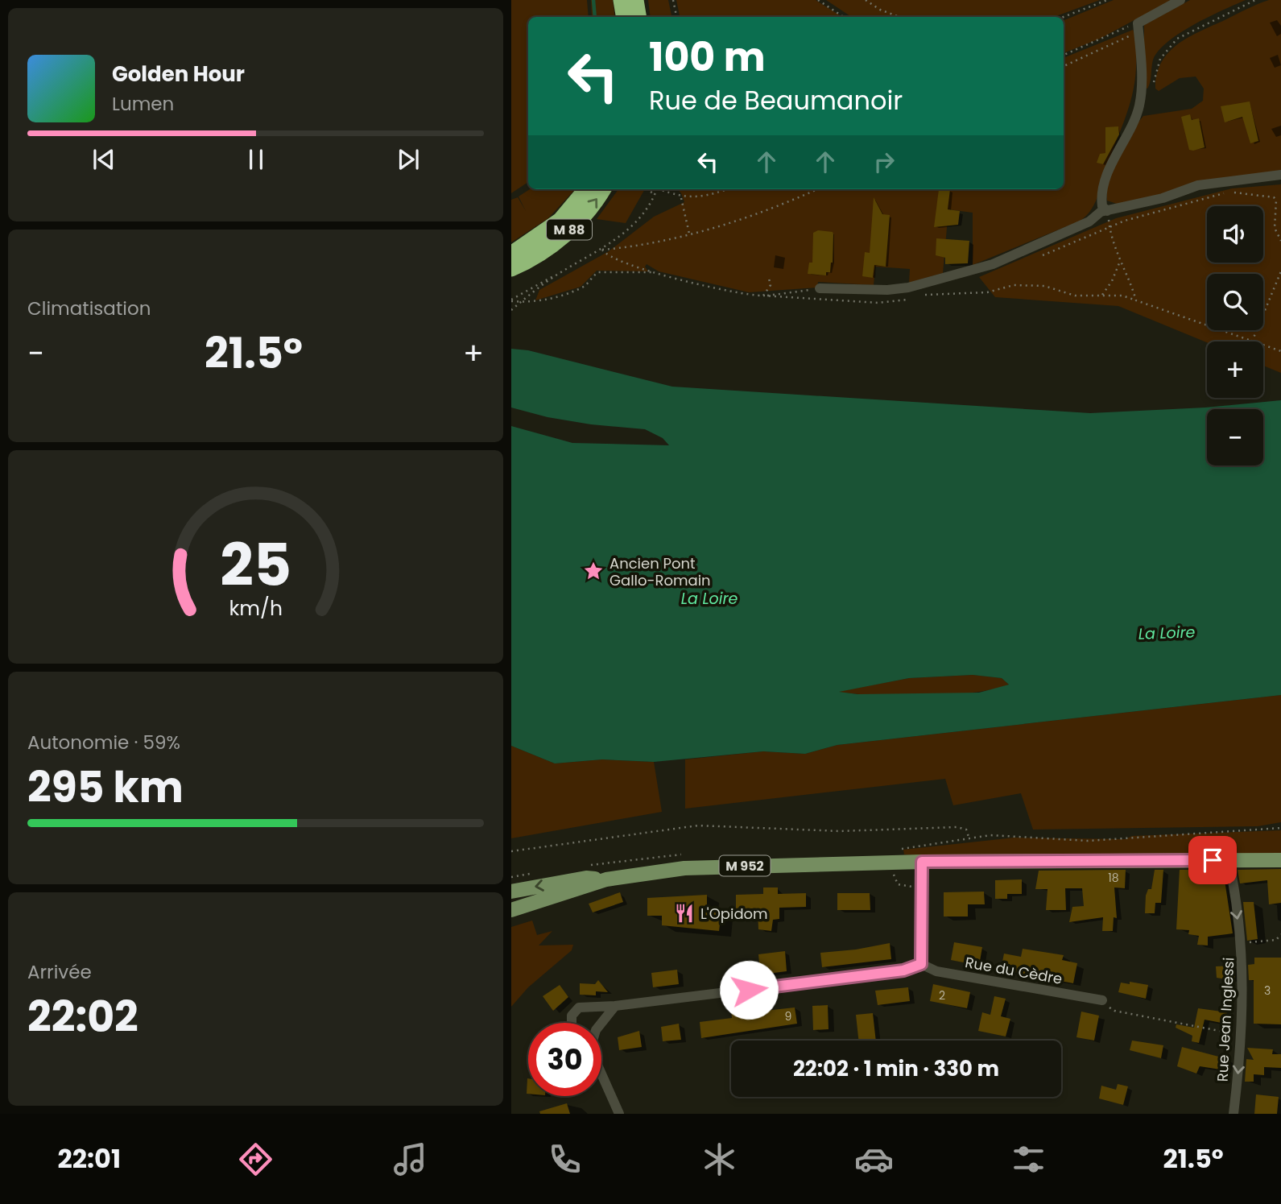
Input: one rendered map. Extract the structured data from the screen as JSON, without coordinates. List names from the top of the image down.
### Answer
{
  "streets": {
    "highway": ["M 88"],
    "main road": ["M 952"],
    "street": ["Rue du Cèdre", "Rue Jean Inglessi"]
  },
  "crossings": [
    ["M 952", "Rue Jean Inglessi"]
  ],
  "one_way": ["Rue Jean Inglessi"],
  "water": ["La Loire"],
  "places": {
    "place": ["Ancien Pont Gallo-Romain"],
    "restaurant": ["L'Opidom"]
  },
  "house_numbers": [
    "18",
    "3",
    "2",
    "9"
  ],
  "page": {
    "turn": ["100 m", "Rue de Beaumanoir"],
    "song": ["Golden Hour", "Lumen"],
    "map_buttons": ["+", "−"],
    "tile": [
      "Climatisation",
      ["Autonomie · 59%", "295 km"],
      ["Arrivée", "22:02"]
    ],
    "heat": ["−", "21.5°", "+"],
    "limit": "30",
    "trip": "22:02 · 1 min · 330 m",
    "tabs": ["22:01", "21.5°"],
    "gauge": ["25", "km/h"]
  }
}
